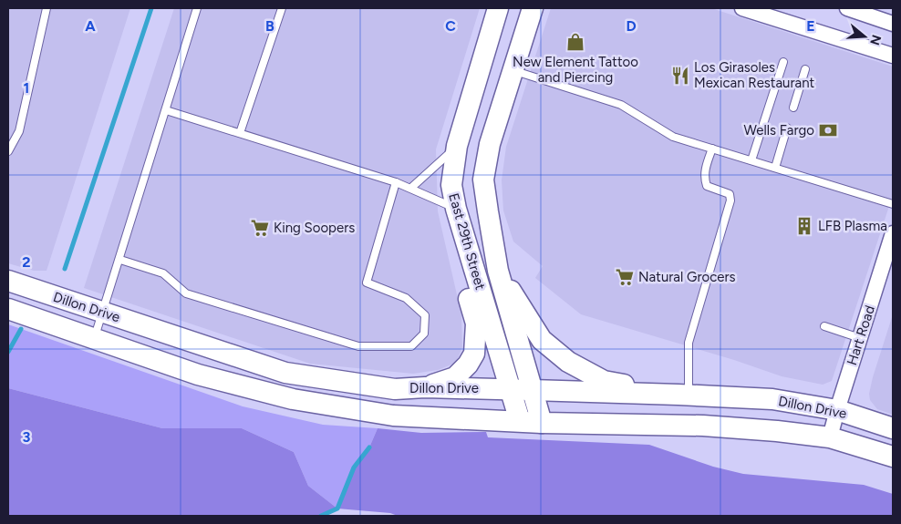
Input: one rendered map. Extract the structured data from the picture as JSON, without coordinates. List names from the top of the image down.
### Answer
{
  "streets": {
    "main road": ["East 29th Street", "Dillon Drive"],
    "street": ["Hart Road"]
  },
  "crossings": [
    ["East 29th Street", "Dillon Drive"],
    ["Dillon Drive", "Hart Road"]
  ],
  "places": {
    "shop": ["New Element Tattoo and Piercing"],
    "restaurant": ["Los Girasoles Mexican Restaurant"],
    "bank": ["Wells Fargo"],
    "building": ["LFB Plasma"],
    "supermarket": ["King Soopers", "Natural Grocers"]
  },
  "north": "right",
  "grid": {
    "columns": [
      "A",
      "B",
      "C",
      "D",
      "E"
    ],
    "rows": ["1", "2", "3"]
  }
}
